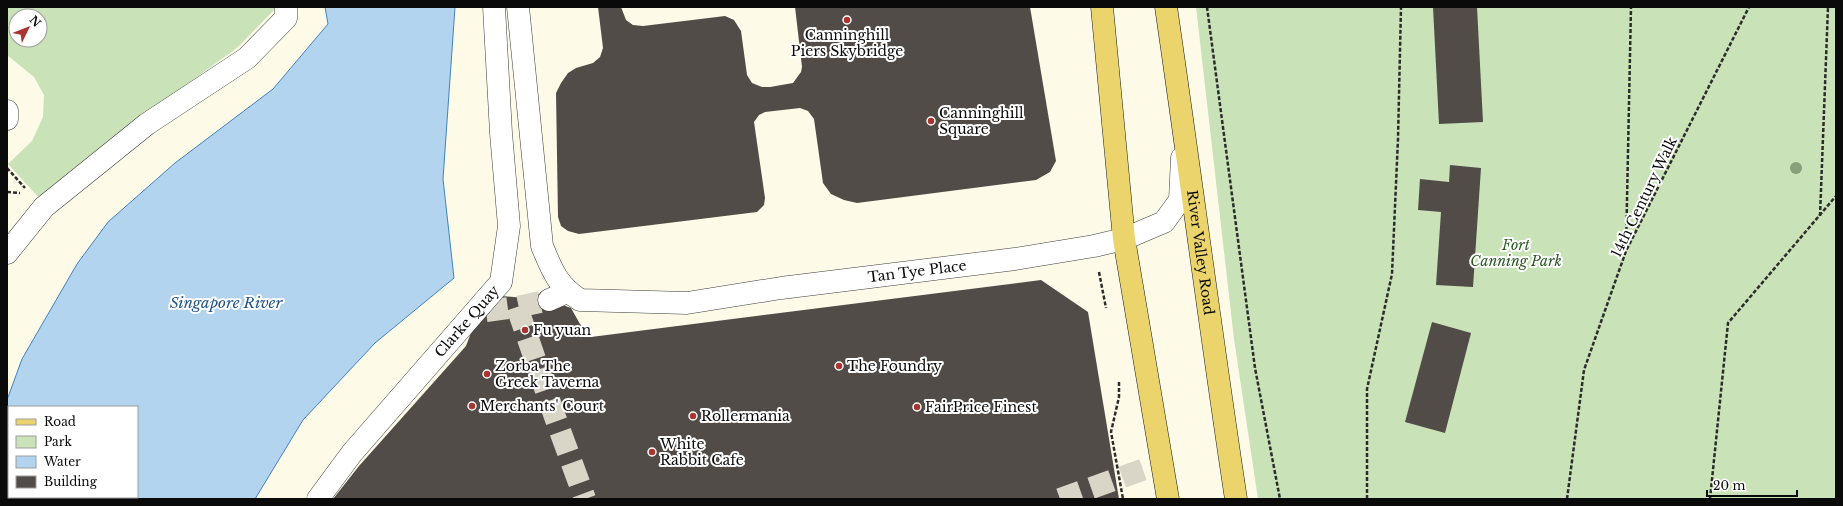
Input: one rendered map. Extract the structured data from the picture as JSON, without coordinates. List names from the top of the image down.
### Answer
{
  "streets": {
    "main road": ["River Valley Road"],
    "street": ["Tan Tye Place", "Clarke Quay"],
    "path": ["14th Century Walk"]
  },
  "crossings": [
    ["River Valley Road", "Tan Tye Place"]
  ],
  "water": ["Singapore River"],
  "parks": ["Fort Canning Park"],
  "places": [
    "Canninghill Piers Skybridge",
    "Canninghill Square",
    "Fu yuan",
    "The Foundry",
    "Zorba The Greek Taverna",
    "Merchants' Court",
    "FairPrice Finest",
    "Rollermania",
    "White Rabbit Cafe"
  ],
  "legend": [
    "Road",
    "Park",
    "Water",
    "Building"
  ],
  "scale_bar": "20 m",
  "north": "top right"
}
